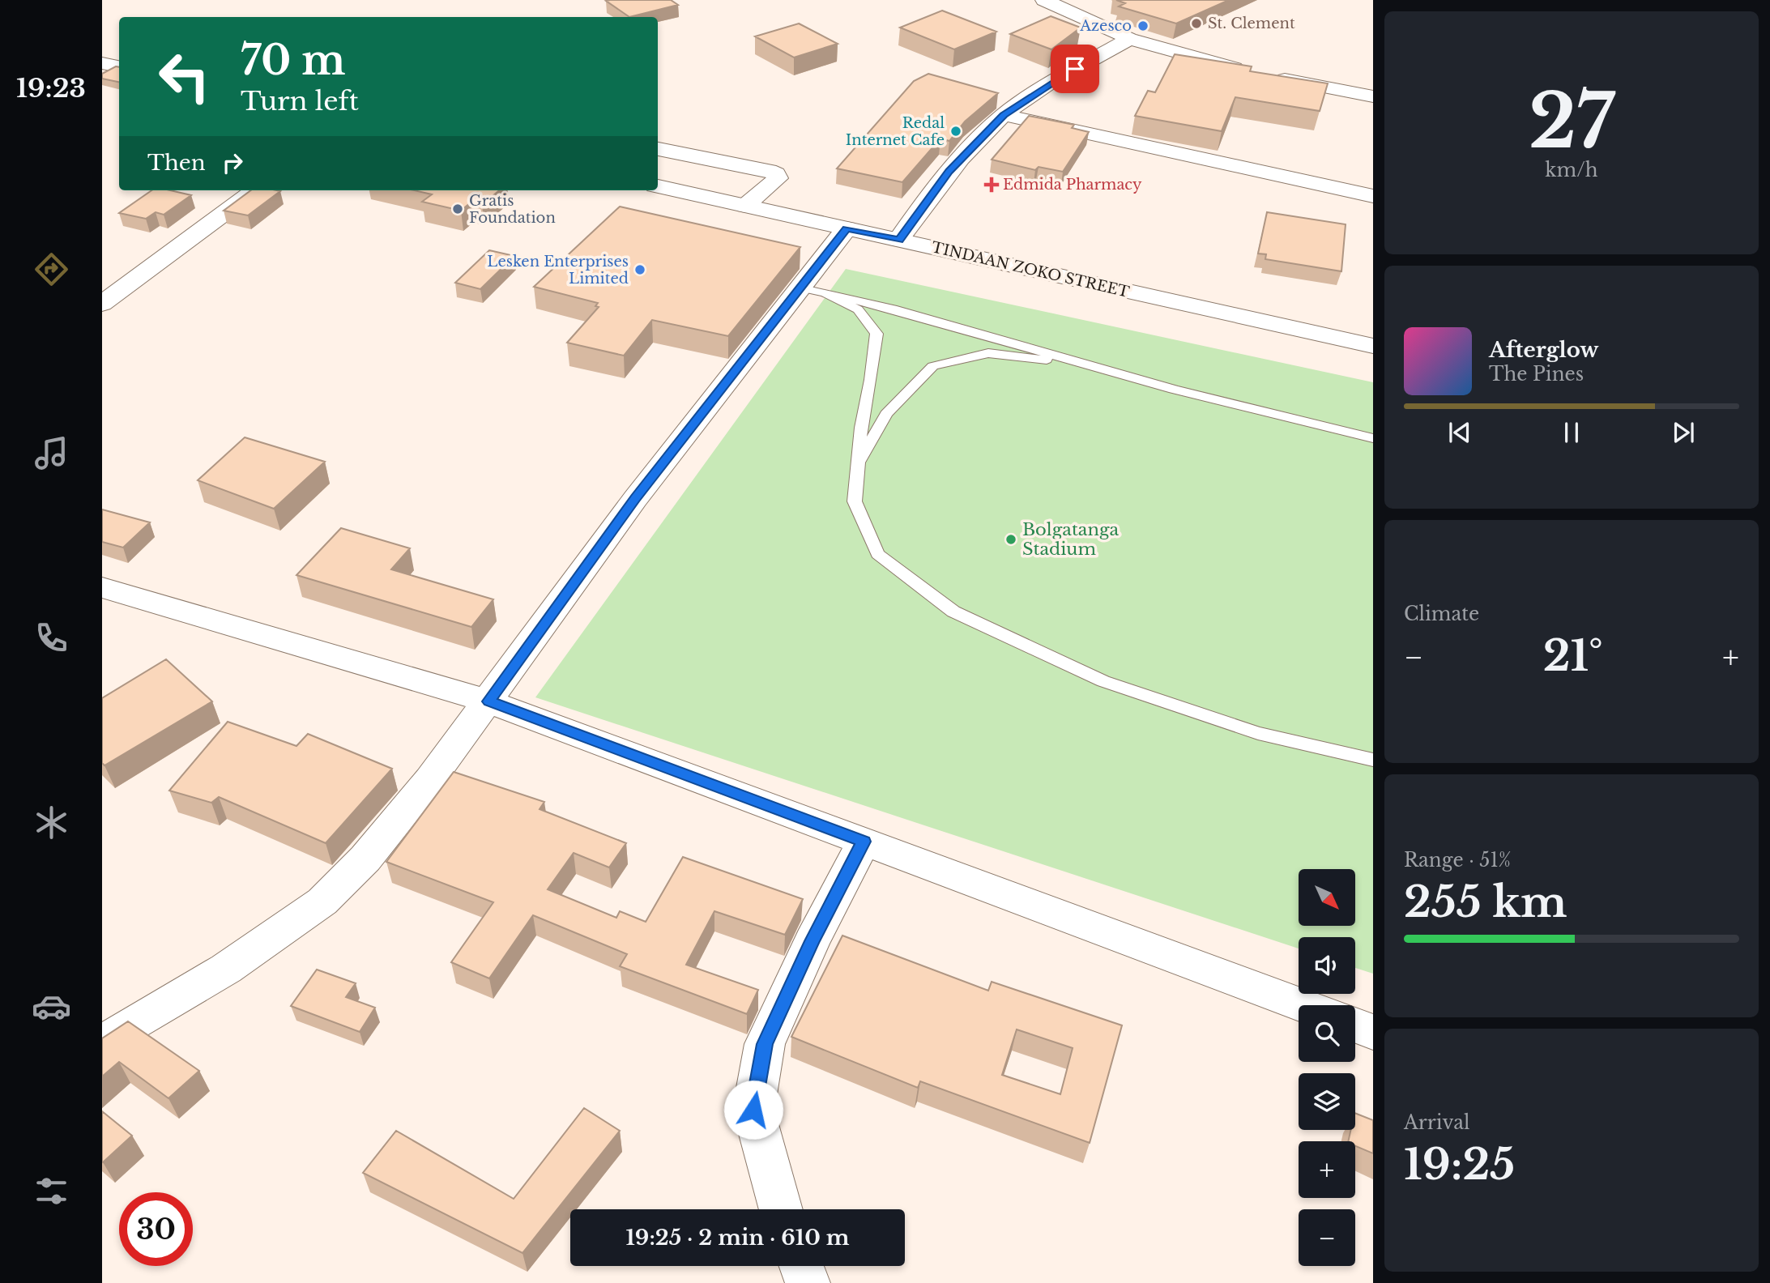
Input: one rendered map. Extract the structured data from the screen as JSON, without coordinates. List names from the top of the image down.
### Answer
{
  "streets": {
    "street": ["TINDAAN ZOKO STREET"]
  },
  "places": {
    "other": [
      "St. Clement",
      "Azesco",
      "Redal Internet Cafe",
      "Gratis Foundation",
      "Lesken Enterprises Limited",
      "Bolgatanga Stadium"
    ],
    "health": ["Edmida Pharmacy"]
  },
  "north": "bottom right",
  "page": {
    "tabs": "19:23",
    "tile": [
      ["27", "km/h"],
      "Climate",
      ["Range · 51%", "255 km"],
      ["Arrival", "19:25"]
    ],
    "turn": ["70 m", "Turn left"],
    "then": "Then",
    "song": ["Afterglow", "The Pines"],
    "heat": ["−", "21°", "+"],
    "map_buttons": ["+", "−"],
    "limit": "30",
    "trip": "19:25 · 2 min · 610 m"
  }
}
